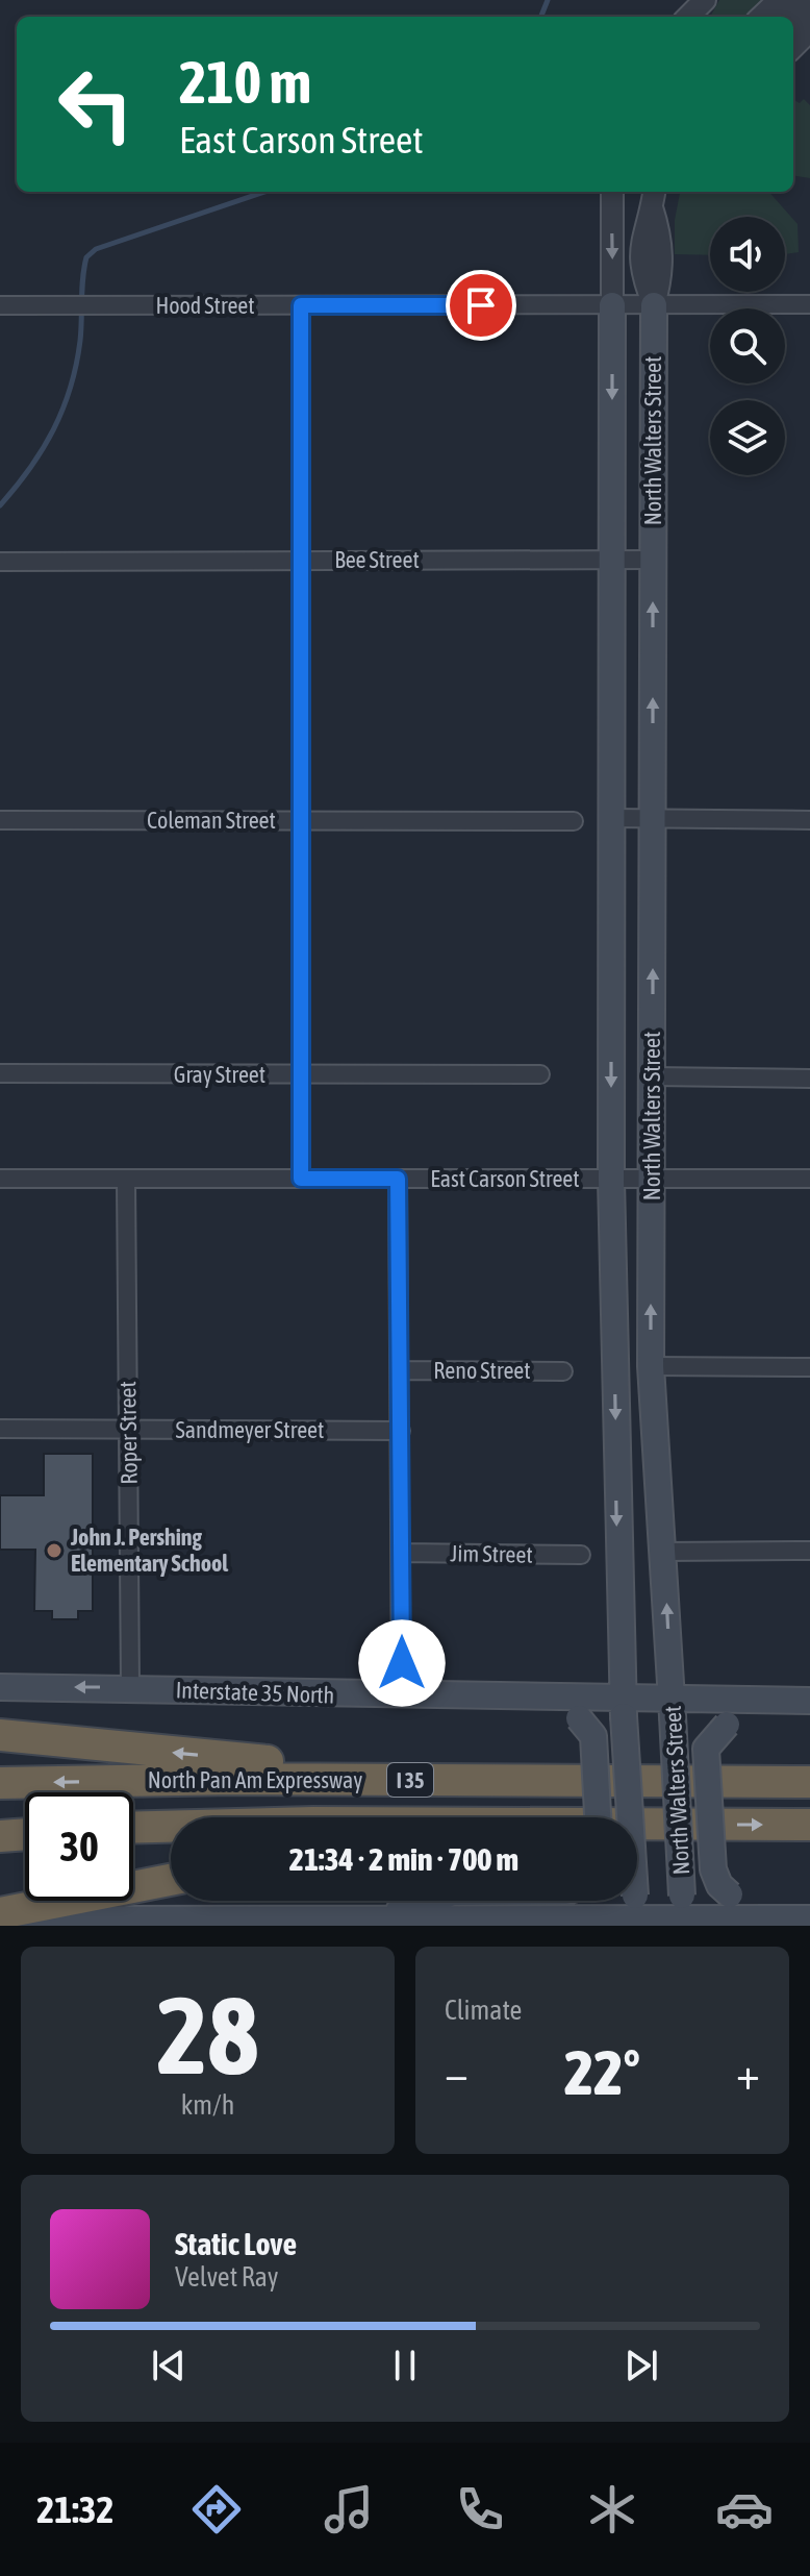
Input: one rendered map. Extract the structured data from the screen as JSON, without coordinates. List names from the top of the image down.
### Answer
{
  "streets": {
    "highway": ["North Pan Am Expressway", "I 35"],
    "main road": ["North Walters Street", "Interstate 35 North"],
    "street": [
      "Hood Street",
      "Bee Street",
      "Coleman Street",
      "Gray Street",
      "East Carson Street",
      "Reno Street",
      "Sandmeyer Street",
      "Roper Street",
      "Jim Street"
    ]
  },
  "crossings": [
    ["Hood Street", "North Walters Street"],
    ["North Walters Street", "Bee Street"],
    ["North Walters Street", "East Carson Street"],
    ["North Walters Street", "Interstate 35 North"],
    ["East Carson Street", "Roper Street"],
    ["Sandmeyer Street", "Roper Street"],
    ["Roper Street", "Interstate 35 North"]
  ],
  "places": ["John J. Pershing Elementary School"],
  "page": {
    "turn": ["210 m", "East Carson Street"],
    "limit": "30",
    "trip": "21:34 · 2 min · 700 m",
    "tile": [
      ["28", "km/h"],
      "Climate"
    ],
    "heat": ["−", "22°", "+"],
    "song": ["Static Love", "Velvet Ray"],
    "tabs": "21:32"
  }
}
